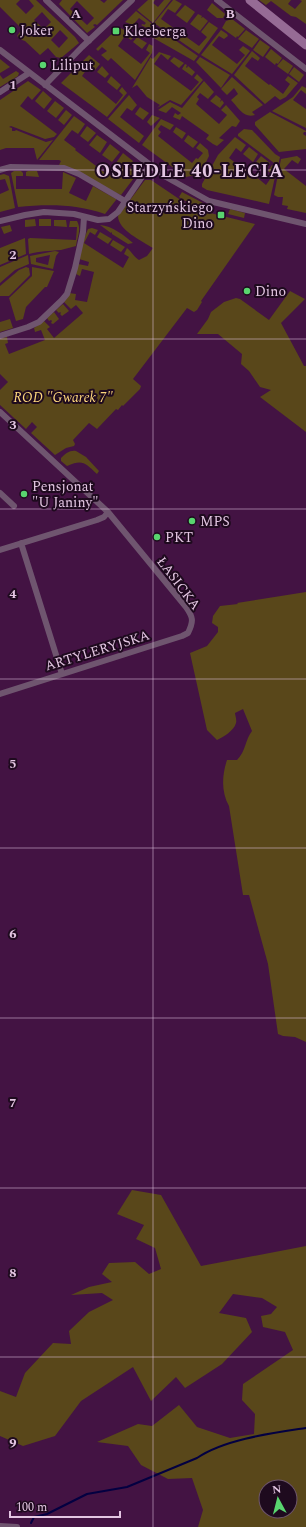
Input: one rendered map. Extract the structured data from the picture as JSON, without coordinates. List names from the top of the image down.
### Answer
{
  "streets": {
    "street": ["ŁASICKA", "ARTYLERYJSKA"]
  },
  "crossings": [
    ["ŁASICKA", "ARTYLERYJSKA"]
  ],
  "districts": ["OSIEDLE 40-LECIA"],
  "parks": ["ROD \"Gwarek 7\""],
  "places": {
    "other": [
      "Joker",
      "Liliput",
      "Dino",
      "Pensjonat \"U Janiny\"",
      "MPS",
      "PKT"
    ],
    "transit": ["Kleeberga", "Starzyńskiego Dino"]
  },
  "scale_bar": "100 m",
  "north": "top",
  "grid": {
    "columns": ["A", "B"],
    "rows": [
      "1",
      "2",
      "3",
      "4",
      "5",
      "6",
      "7",
      "8",
      "9"
    ]
  }
}
